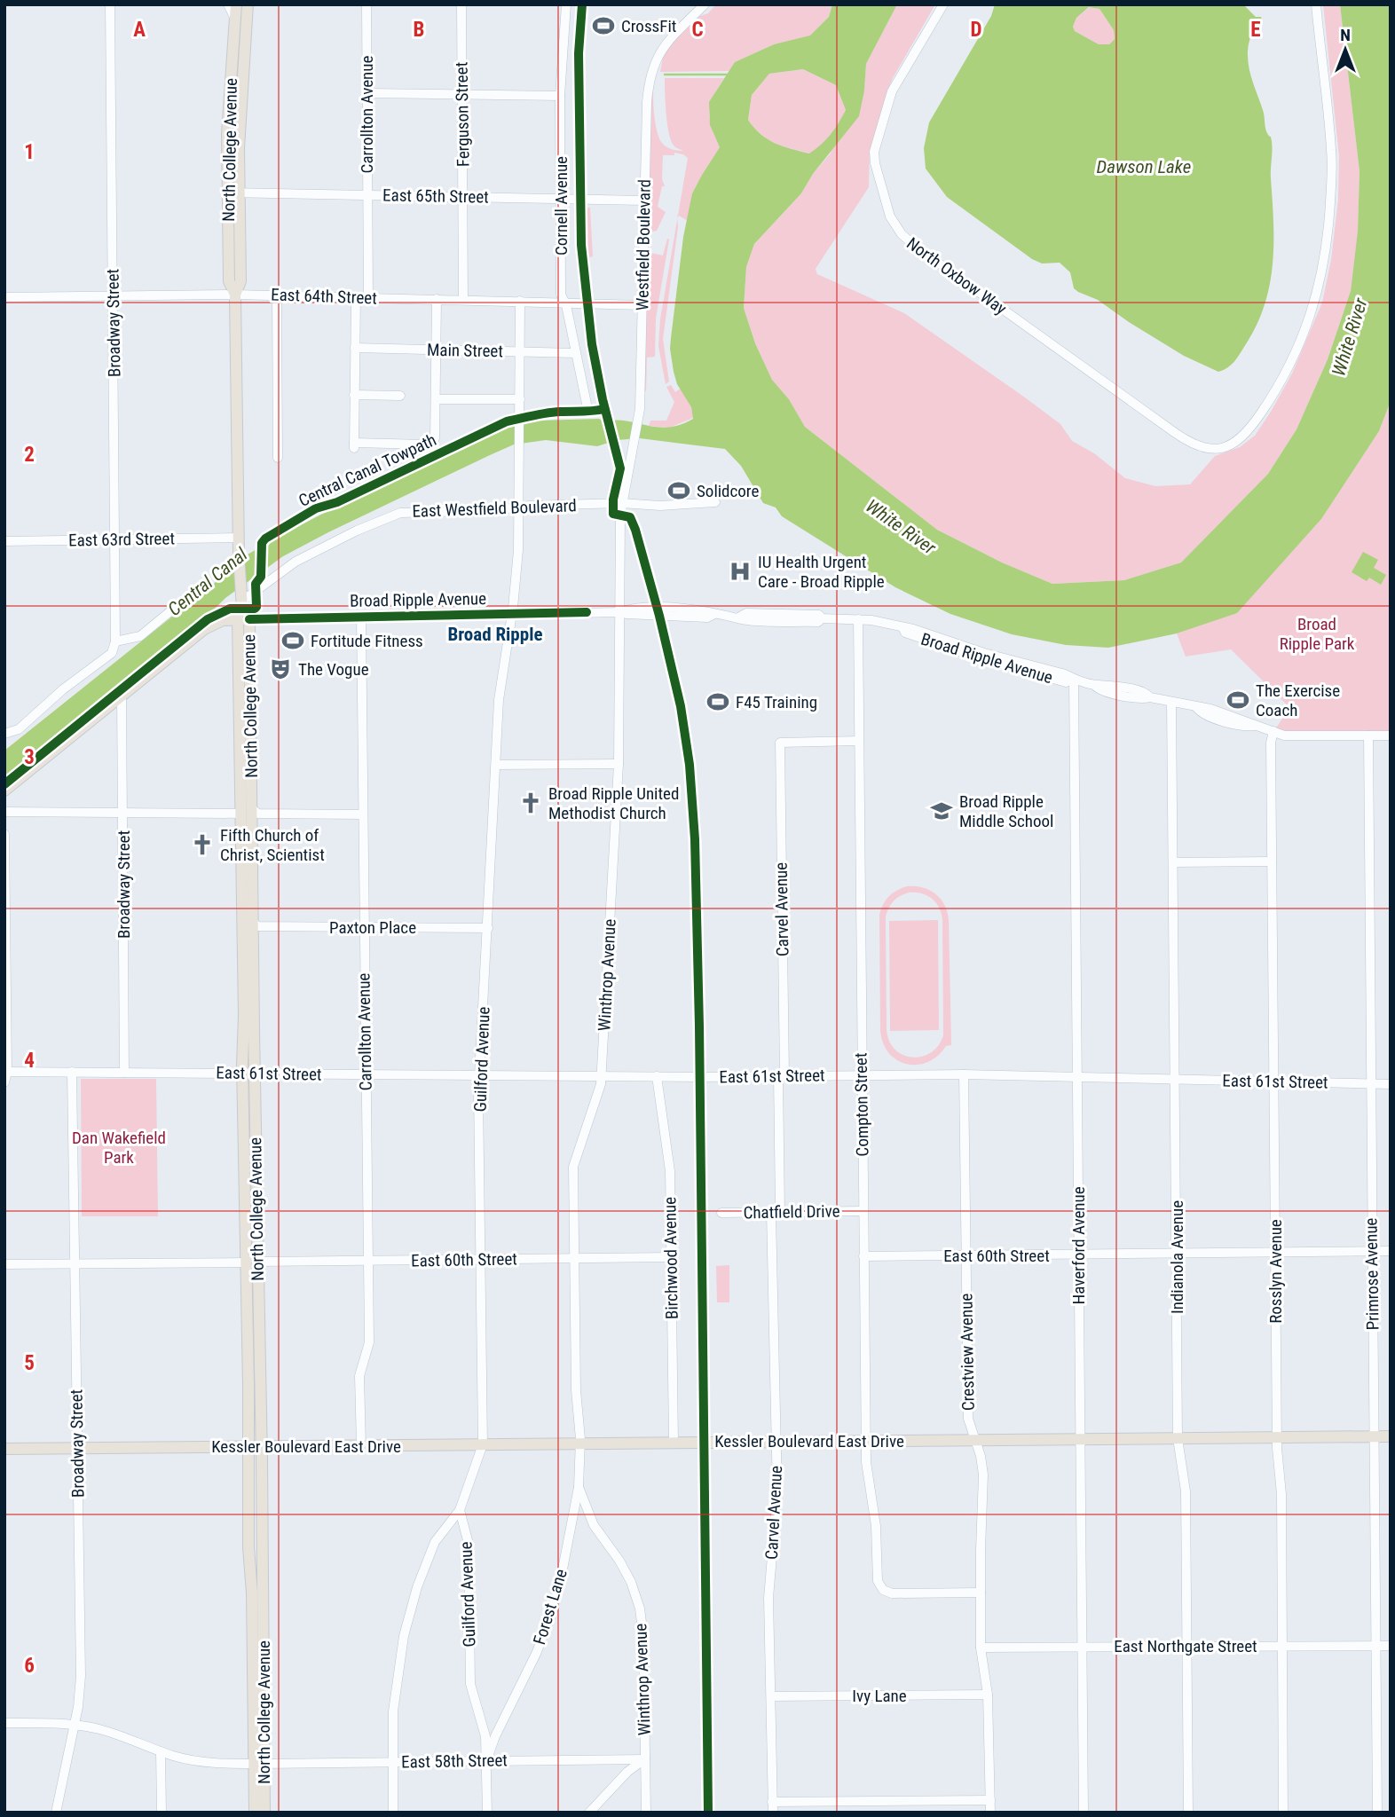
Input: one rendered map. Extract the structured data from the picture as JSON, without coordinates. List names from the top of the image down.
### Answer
{
  "streets": {
    "main road": ["North College Avenue", "East Westfield Boulevard", "Kessler Boulevard East Drive"],
    "street": [
      "Carrollton Avenue",
      "Ferguson Street",
      "East 65th Street",
      "Cornell Avenue",
      "Westfield Boulevard",
      "North Oxbow Way",
      "East 64th Street",
      "Broadway Street",
      "Main Street",
      "East 63rd Street",
      "Broad Ripple Avenue",
      "Carvel Avenue",
      "Paxton Place",
      "Winthrop Avenue",
      "Guilford Avenue",
      "East 61st Street",
      "Compton Street",
      "Chatfield Drive",
      "Haverford Avenue",
      "East 60th Street",
      "Indianola Avenue",
      "Birchwood Avenue",
      "Rosslyn Avenue",
      "Primrose Avenue",
      "Crestview Avenue",
      "Forest Lane",
      "East Northgate Street",
      "Ivy Lane",
      "East 58th Street"
    ],
    "cycle path": ["Central Canal Towpath"]
  },
  "crossings": [
    ["Carrollton Avenue", "East 65th Street"],
    ["Carrollton Avenue", "East 64th Street"],
    ["Carrollton Avenue", "Broad Ripple Avenue"],
    ["Carrollton Avenue", "Paxton Place"],
    ["Carrollton Avenue", "East 61st Street"],
    ["Carrollton Avenue", "East 60th Street"],
    ["Carrollton Avenue", "Kessler Boulevard East Drive"],
    ["Ferguson Street", "East 65th Street"],
    ["Ferguson Street", "East 64th Street"],
    ["North College Avenue", "East 65th Street"],
    ["North College Avenue", "East 64th Street"],
    ["North College Avenue", "East Westfield Boulevard"],
    ["North College Avenue", "East 63rd Street"],
    ["North College Avenue", "Broad Ripple Avenue"],
    ["North College Avenue", "Paxton Place"],
    ["North College Avenue", "East 61st Street"],
    ["North College Avenue", "East 60th Street"],
    ["North College Avenue", "Kessler Boulevard East Drive"],
    ["North College Avenue", "East 58th Street"],
    ["East 65th Street", "Cornell Avenue"],
    ["East 65th Street", "Westfield Boulevard"],
    ["Cornell Avenue", "East 64th Street"],
    ["Cornell Avenue", "Main Street"],
    ["Westfield Boulevard", "East 64th Street"],
    ["Westfield Boulevard", "East Westfield Boulevard"],
    ["Westfield Boulevard", "Winthrop Avenue"],
    ["East 64th Street", "Broadway Street"],
    ["East 64th Street", "Guilford Avenue"],
    ["Broadway Street", "East Westfield Boulevard"],
    ["Broadway Street", "East 63rd Street"],
    ["Broadway Street", "East 61st Street"],
    ["Broadway Street", "East 60th Street"],
    ["Broadway Street", "Kessler Boulevard East Drive"],
    ["Broadway Street", "East 58th Street"],
    ["Main Street", "Guilford Avenue"],
    ["East Westfield Boulevard", "Broad Ripple Avenue"],
    ["East Westfield Boulevard", "Winthrop Avenue"],
    ["East Westfield Boulevard", "Guilford Avenue"],
    ["Broad Ripple Avenue", "Winthrop Avenue"],
    ["Broad Ripple Avenue", "Guilford Avenue"],
    ["Broad Ripple Avenue", "Compton Street"],
    ["Broad Ripple Avenue", "Haverford Avenue"],
    ["Broad Ripple Avenue", "Indianola Avenue"],
    ["Broad Ripple Avenue", "Rosslyn Avenue"],
    ["Broad Ripple Avenue", "Primrose Avenue"],
    ["Carvel Avenue", "East 61st Street"],
    ["Carvel Avenue", "Compton Street"],
    ["Carvel Avenue", "Chatfield Drive"],
    ["Carvel Avenue", "Kessler Boulevard East Drive"],
    ["Carvel Avenue", "Ivy Lane"],
    ["Paxton Place", "Guilford Avenue"],
    ["Winthrop Avenue", "East 61st Street"],
    ["Winthrop Avenue", "East 60th Street"],
    ["Winthrop Avenue", "Kessler Boulevard East Drive"],
    ["Winthrop Avenue", "Forest Lane"],
    ["Winthrop Avenue", "East 58th Street"],
    ["Guilford Avenue", "East 61st Street"],
    ["Guilford Avenue", "East 60th Street"],
    ["Guilford Avenue", "Kessler Boulevard East Drive"],
    ["Guilford Avenue", "Forest Lane"],
    ["Guilford Avenue", "East 58th Street"],
    ["East 61st Street", "Compton Street"],
    ["East 61st Street", "Haverford Avenue"],
    ["East 61st Street", "Indianola Avenue"],
    ["East 61st Street", "Birchwood Avenue"],
    ["East 61st Street", "Rosslyn Avenue"],
    ["East 61st Street", "Primrose Avenue"],
    ["East 61st Street", "Crestview Avenue"],
    ["Compton Street", "Chatfield Drive"],
    ["Compton Street", "East 60th Street"],
    ["Compton Street", "Crestview Avenue"],
    ["Compton Street", "Kessler Boulevard East Drive"],
    ["Haverford Avenue", "East 60th Street"],
    ["Haverford Avenue", "Kessler Boulevard East Drive"],
    ["Haverford Avenue", "East Northgate Street"],
    ["East 60th Street", "Indianola Avenue"],
    ["East 60th Street", "Birchwood Avenue"],
    ["East 60th Street", "Rosslyn Avenue"],
    ["East 60th Street", "Primrose Avenue"],
    ["East 60th Street", "Crestview Avenue"],
    ["Indianola Avenue", "Kessler Boulevard East Drive"],
    ["Indianola Avenue", "East Northgate Street"],
    ["Birchwood Avenue", "Kessler Boulevard East Drive"],
    ["Rosslyn Avenue", "Kessler Boulevard East Drive"],
    ["Rosslyn Avenue", "East Northgate Street"],
    ["Primrose Avenue", "Kessler Boulevard East Drive"],
    ["Primrose Avenue", "East Northgate Street"],
    ["Crestview Avenue", "Kessler Boulevard East Drive"],
    ["Crestview Avenue", "East Northgate Street"],
    ["Crestview Avenue", "Ivy Lane"],
    ["Kessler Boulevard East Drive", "Forest Lane"],
    ["Forest Lane", "East 58th Street"]
  ],
  "districts": ["Broad Ripple"],
  "water": ["Dawson Lake", "White River", "Central Canal"],
  "parks": ["Broad Ripple Park", "Dan Wakefield Park"],
  "places": {
    "sports": [
      "CrossFit",
      "Solidcore",
      "Fortitude Fitness",
      "The Exercise Coach",
      "F45 Training"
    ],
    "hospital": ["IU Health Urgent Care - Broad Ripple"],
    "theatre": ["The Vogue"],
    "church": ["Broad Ripple United Methodist Church", "Fifth Church of Christ, Scientist"],
    "school or university": ["Broad Ripple Middle School"]
  },
  "north": "top",
  "grid": {
    "columns": [
      "A",
      "B",
      "C",
      "D",
      "E"
    ],
    "rows": [
      "1",
      "2",
      "3",
      "4",
      "5",
      "6"
    ]
  }
}
